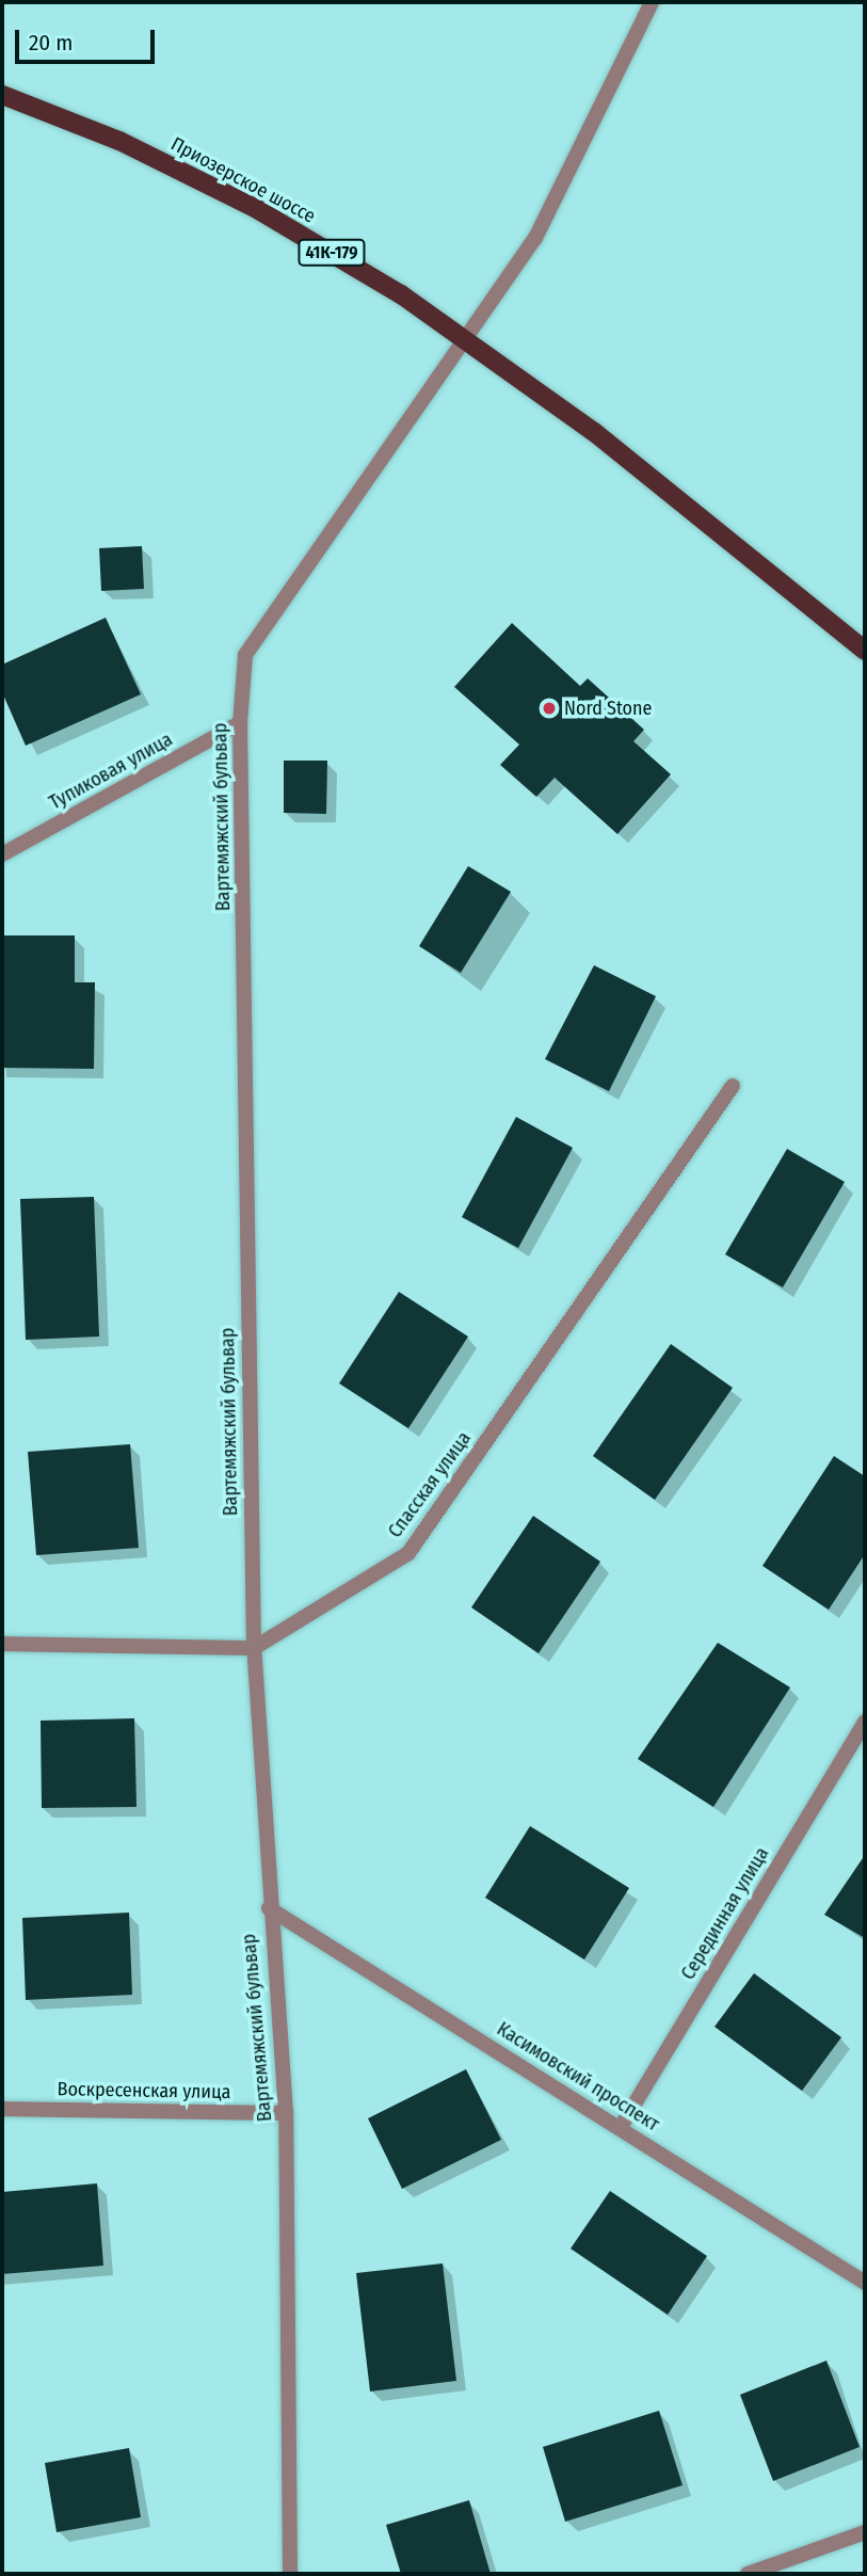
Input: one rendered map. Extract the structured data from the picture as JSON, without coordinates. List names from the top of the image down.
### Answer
{
  "streets": {
    "main road": ["Приозерское шоссе", "41К-179"],
    "street": [
      "Тупиковая улица",
      "Вартемяжский бульвар",
      "Спасская улица",
      "Серединная улица",
      "Касимовский проспект",
      "Воскресенская улица"
    ]
  },
  "crossings": [
    ["Приозерское шоссе", "Вартемяжский бульвар"],
    ["Тупиковая улица", "Вартемяжский бульвар"],
    ["Вартемяжский бульвар", "Спасская улица"],
    ["Вартемяжский бульвар", "Касимовский проспект"],
    ["Вартемяжский бульвар", "Воскресенская улица"],
    ["Серединная улица", "Касимовский проспект"]
  ],
  "places": ["Nord Stone"],
  "scale_bar": "20 m"
}
